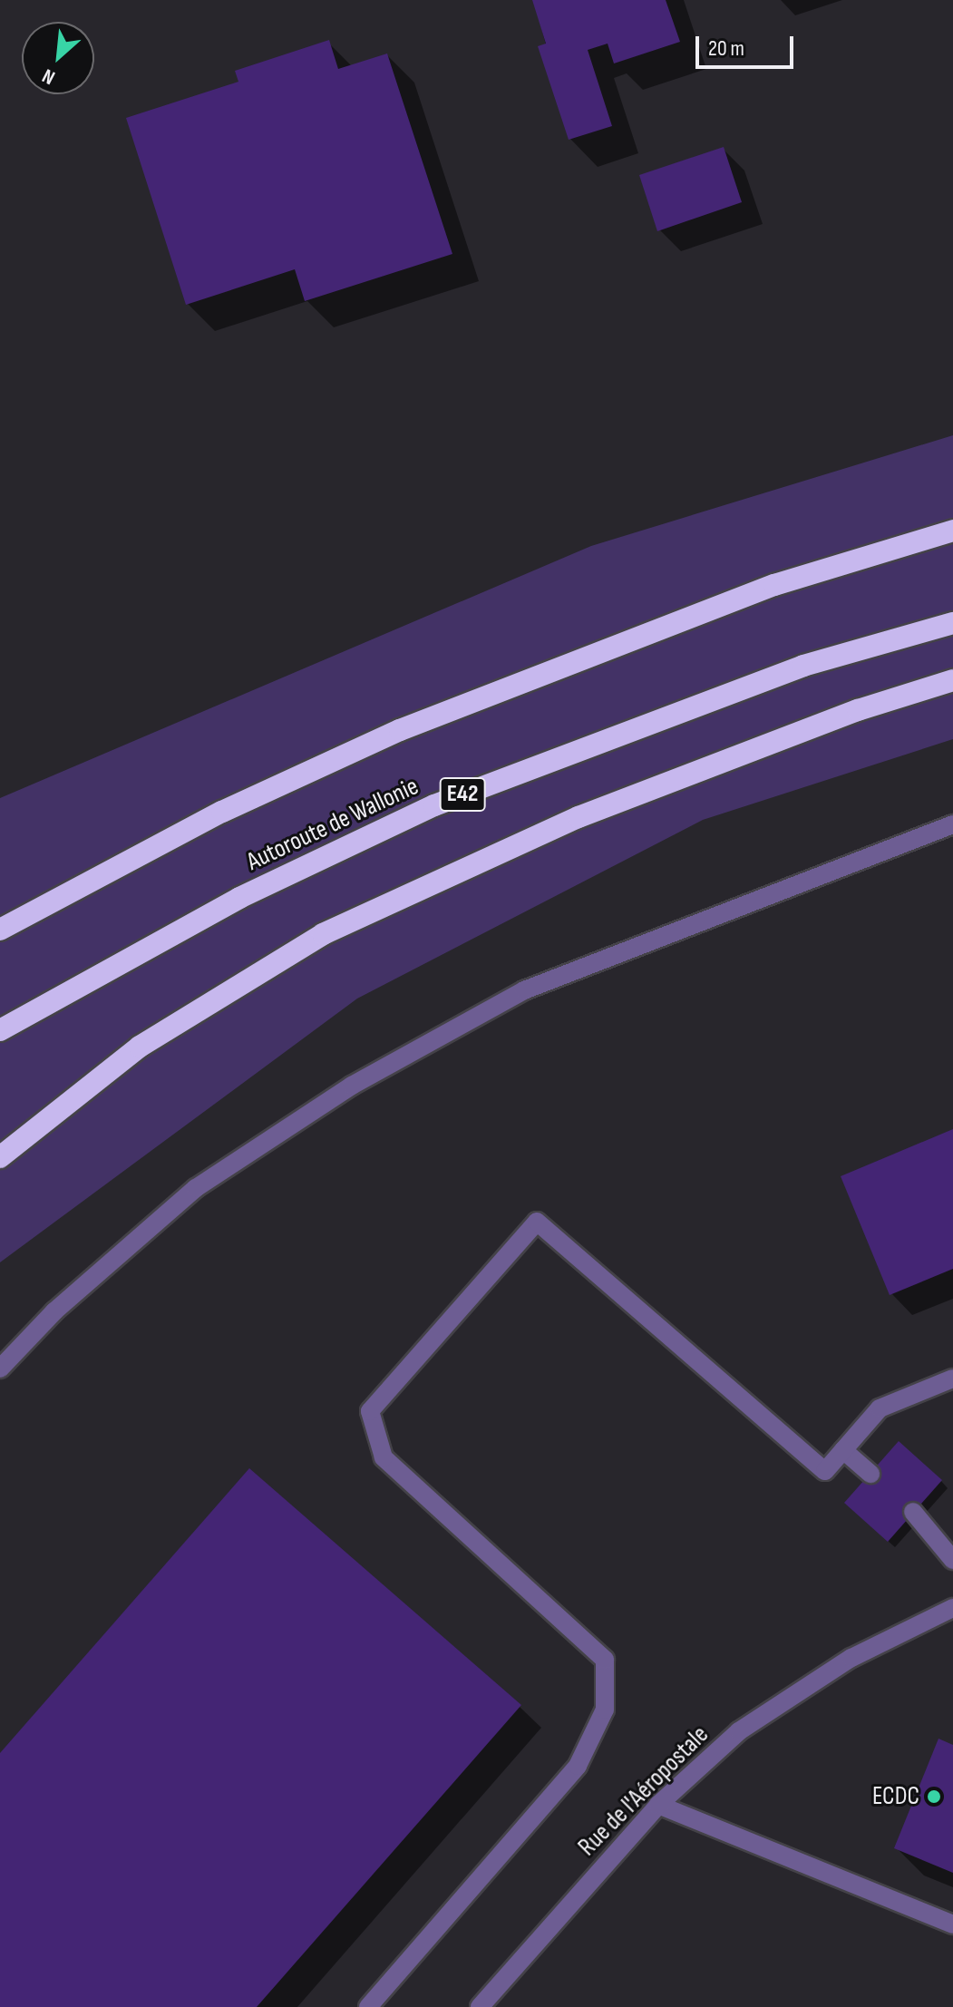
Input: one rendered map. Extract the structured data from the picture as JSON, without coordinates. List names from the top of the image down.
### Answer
{
  "streets": {
    "highway": ["E42", "Autoroute de Wallonie"],
    "street": ["Rue de l'Aéropostale"]
  },
  "places": ["ECDC"],
  "scale_bar": "20 m",
  "north": "bottom left"
}
